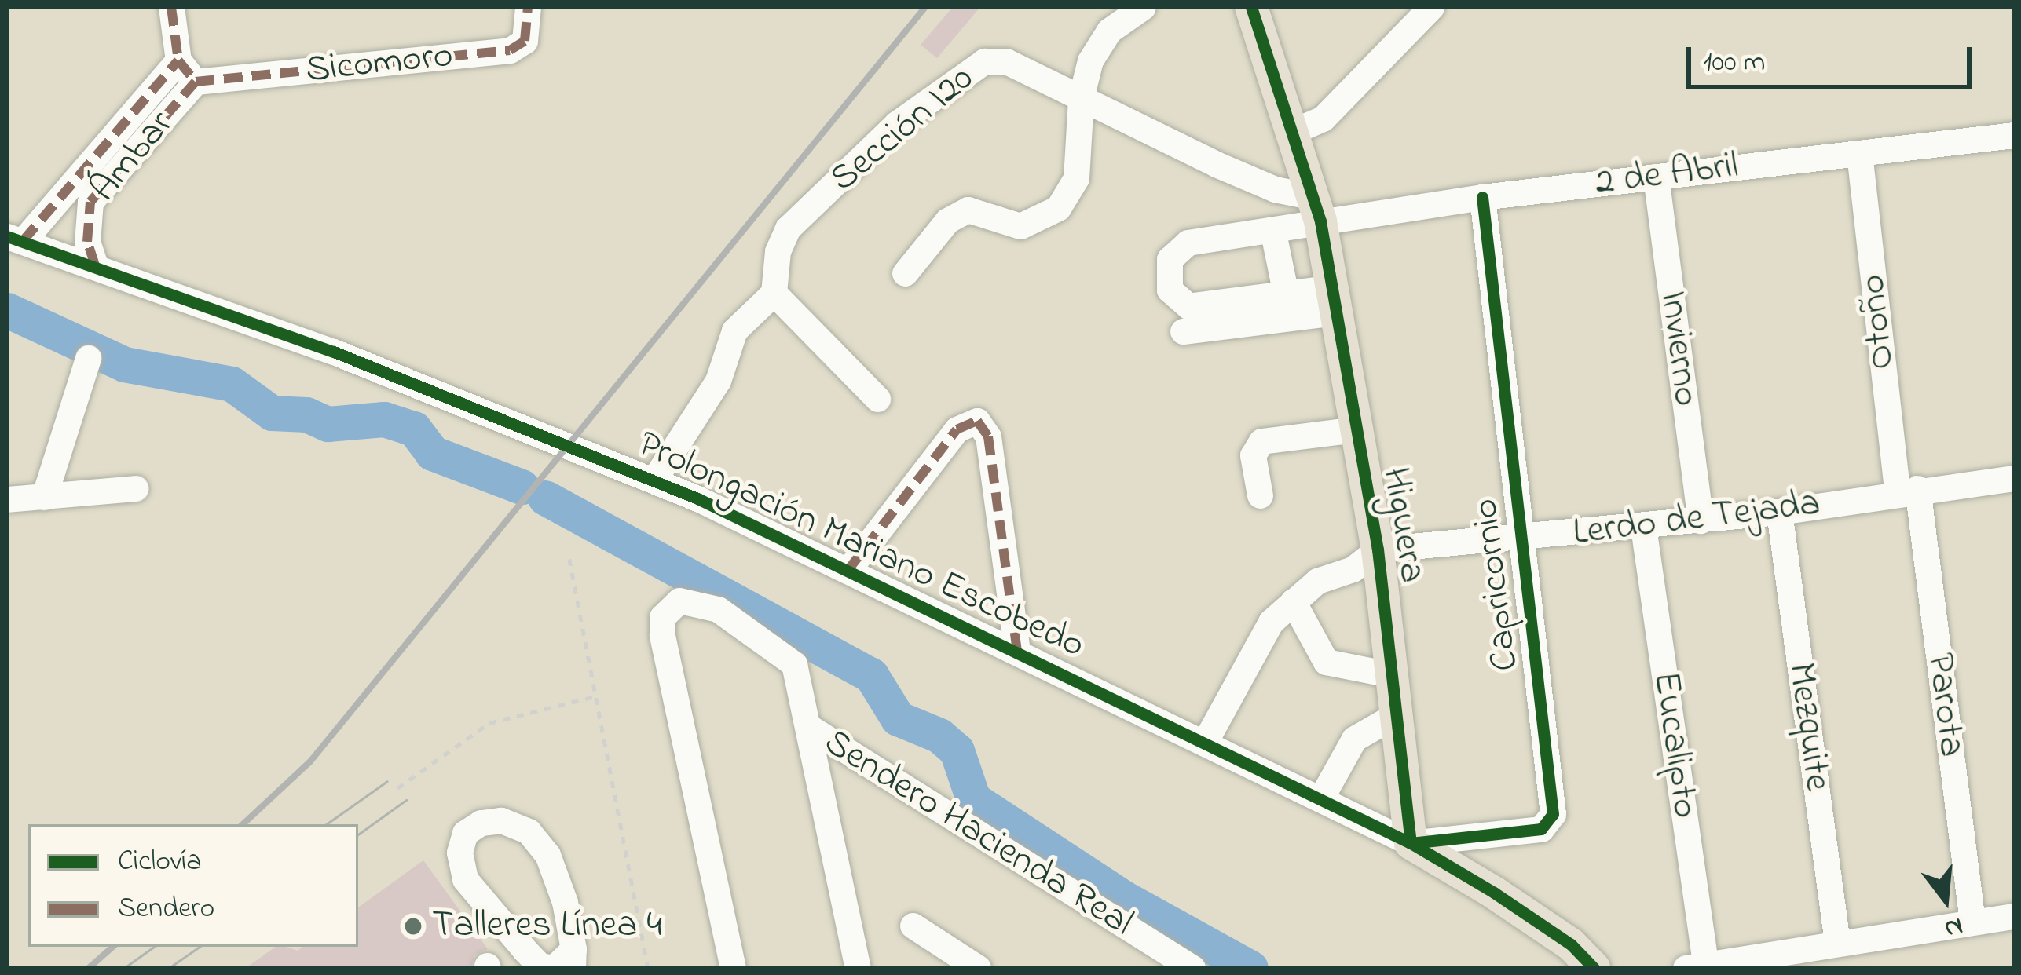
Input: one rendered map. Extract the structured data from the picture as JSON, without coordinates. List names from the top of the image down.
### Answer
{
  "streets": {
    "main road": ["Higuera"],
    "street": [
      "Sicomoro",
      "Sección I20",
      "Ámbar",
      "2 de Abril",
      "Otoño",
      "Invierno",
      "Lerdo de Tejada",
      "Prolongación Mariano Escobedo",
      "Capricornio",
      "Parota",
      "Mezquite",
      "Eucalipto",
      "Sendero Hacienda Real"
    ]
  },
  "crossings": [
    ["Sicomoro", "Ámbar"],
    ["Sección I20", "2 de Abril"],
    ["Sección I20", "Higuera"],
    ["Ámbar", "Prolongación Mariano Escobedo"],
    ["2 de Abril", "Otoño"],
    ["2 de Abril", "Invierno"],
    ["2 de Abril", "Higuera"],
    ["2 de Abril", "Capricornio"],
    ["Otoño", "Lerdo de Tejada"],
    ["Otoño", "Parota"],
    ["Invierno", "Lerdo de Tejada"],
    ["Lerdo de Tejada", "Higuera"],
    ["Lerdo de Tejada", "Capricornio"],
    ["Lerdo de Tejada", "Parota"],
    ["Lerdo de Tejada", "Mezquite"],
    ["Lerdo de Tejada", "Eucalipto"],
    ["Higuera", "Prolongación Mariano Escobedo"],
    ["Higuera", "Capricornio"],
    ["Prolongación Mariano Escobedo", "Capricornio"]
  ],
  "places": ["Talleres Línea 4"],
  "legend": ["Ciclovía", "Sendero"],
  "scale_bar": "100 m",
  "north": "bottom"
}
